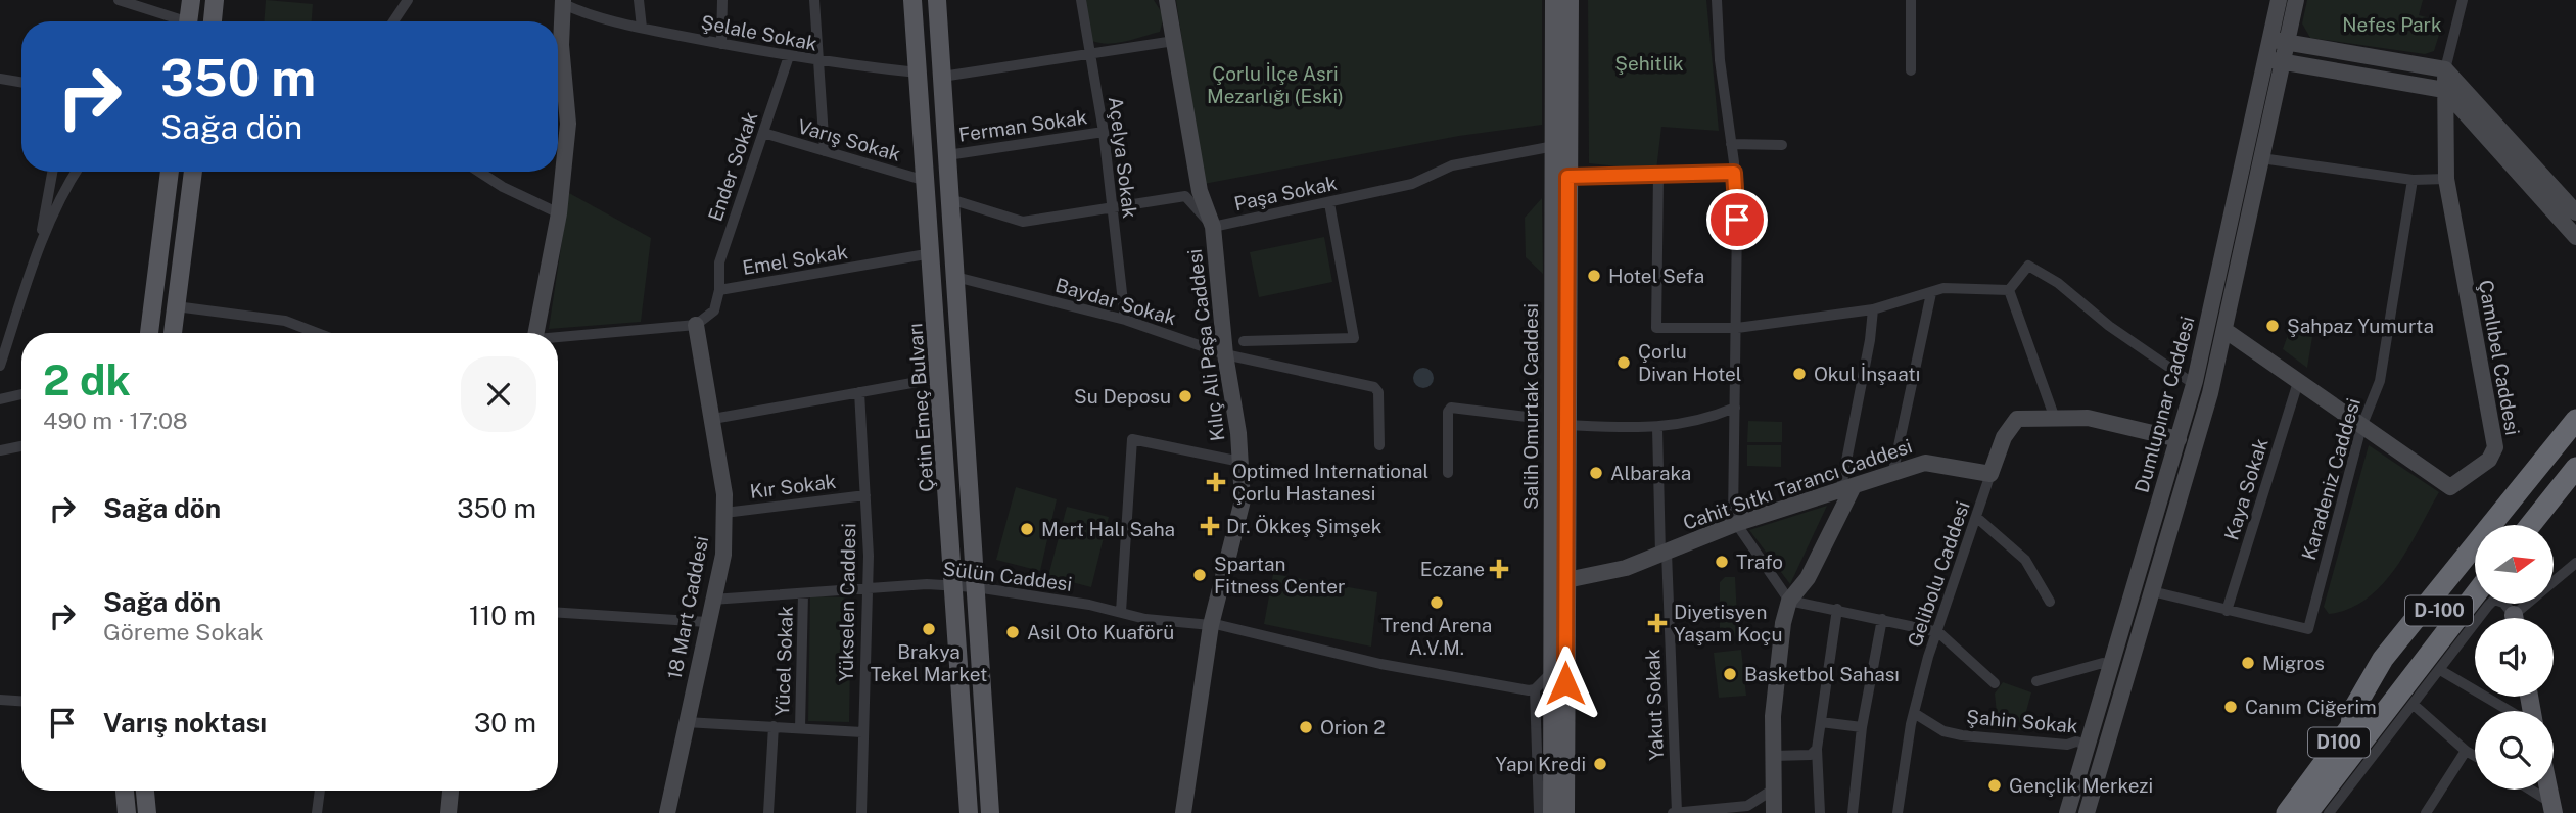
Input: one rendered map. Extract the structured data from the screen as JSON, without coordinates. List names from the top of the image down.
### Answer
{
  "streets": {
    "highway": ["D-100", "D100"],
    "main road": ["Salih Omurtak Caddesi", "Çetin Emeç Bulvarı"],
    "street": [
      "Şelale Sokak",
      "Ferman Sokak",
      "Varış Sokak",
      "Açelya Sokak",
      "Ender Sokak",
      "Paşa Sokak",
      "Emel Sokak",
      "Baydar Sokak",
      "Kılıç Ali Paşa Caddesi",
      "Çamlıbel Caddesi",
      "Dumlupınar Caddesi",
      "Karadeniz Caddesi",
      "Cahit Sıtkı Tarancı Caddesi",
      "Kır Sokak",
      "Kaya Sokak",
      "Gelibolu Caddesi",
      "Sülün Caddesi",
      "Yükselen Caddesi",
      "18 Mart Caddesi",
      "Yücel Sokak",
      "Yakut Sokak",
      "Şahin Sokak"
    ]
  },
  "crossings": [
    ["Şelale Sokak", "Ender Sokak"],
    ["Şelale Sokak", "Çetin Emeç Bulvarı"],
    ["Ferman Sokak", "Açelya Sokak"],
    ["Varış Sokak", "Ender Sokak"],
    ["Varış Sokak", "Çetin Emeç Bulvarı"],
    ["Açelya Sokak", "Paşa Sokak"],
    ["Açelya Sokak", "Baydar Sokak"],
    ["Ender Sokak", "Emel Sokak"],
    ["Paşa Sokak", "Kılıç Ali Paşa Caddesi"],
    ["Paşa Sokak", "Salih Omurtak Caddesi"],
    ["Emel Sokak", "Çetin Emeç Bulvarı"],
    ["Emel Sokak", "18 Mart Caddesi"],
    ["Baydar Sokak", "Kılıç Ali Paşa Caddesi"],
    ["Kılıç Ali Paşa Caddesi", "Sülün Caddesi"],
    ["Çamlıbel Caddesi", "Dumlupınar Caddesi"],
    ["Çamlıbel Caddesi", "Karadeniz Caddesi"],
    ["Çamlıbel Caddesi", "Kaya Sokak"],
    ["Dumlupınar Caddesi", "Karadeniz Caddesi"],
    ["Dumlupınar Caddesi", "Şahin Sokak"],
    ["Salih Omurtak Caddesi", "Cahit Sıtkı Tarancı Caddesi"],
    ["Çetin Emeç Bulvarı", "Sülün Caddesi"],
    ["Karadeniz Caddesi", "Kaya Sokak"],
    ["Cahit Sıtkı Tarancı Caddesi", "Gelibolu Caddesi"],
    ["Cahit Sıtkı Tarancı Caddesi", "Yakut Sokak"],
    ["Kır Sokak", "Yükselen Caddesi"],
    ["Kır Sokak", "18 Mart Caddesi"],
    ["Gelibolu Caddesi", "Şahin Sokak"],
    ["Sülün Caddesi", "Yükselen Caddesi"],
    ["Sülün Caddesi", "18 Mart Caddesi"],
    ["Sülün Caddesi", "Yücel Sokak"],
    ["D-100", "D100"]
  ],
  "parks": ["Nefes Park", "Şehitlik", "Çorlu İlçe Asri Mezarlığı (Eski)"],
  "places": {
    "other": [
      "Hotel Sefa",
      "Şahpaz Yumurta",
      "Çorlu Divan Hotel",
      "Okul İnşaatı",
      "Su Deposu",
      "Albaraka",
      "Mert Halı Saha",
      "Trafo",
      "Spartan Fitness Center",
      "Trend Arena A.V.M.",
      "Brakya Tekel Market",
      "Asil Oto Kuaförü",
      "Migros",
      "Basketbol Sahası",
      "Canım Ciğerim",
      "Orion 2",
      "Yapı Kredi",
      "Gençlik Merkezi"
    ],
    "health": [
      "Optimed International Çorlu Hastanesi",
      "Dr. Ökkeş Şimşek",
      "Eczane",
      "Diyetisyen Yaşam Koçu"
    ]
  },
  "north": "right",
  "page": {
    "turn": ["350 m", "Sağa dön"],
    "heading": ["2 dk", "490 m · 17:08"],
    "list": [
      {
        "name": "Sağa dön",
        "value": "350 m"
      },
      {
        "name": "Sağa dön",
        "note": "Göreme Sokak",
        "value": "110 m"
      },
      {
        "name": "Varış noktası",
        "value": "30 m"
      }
    ]
  }
}
